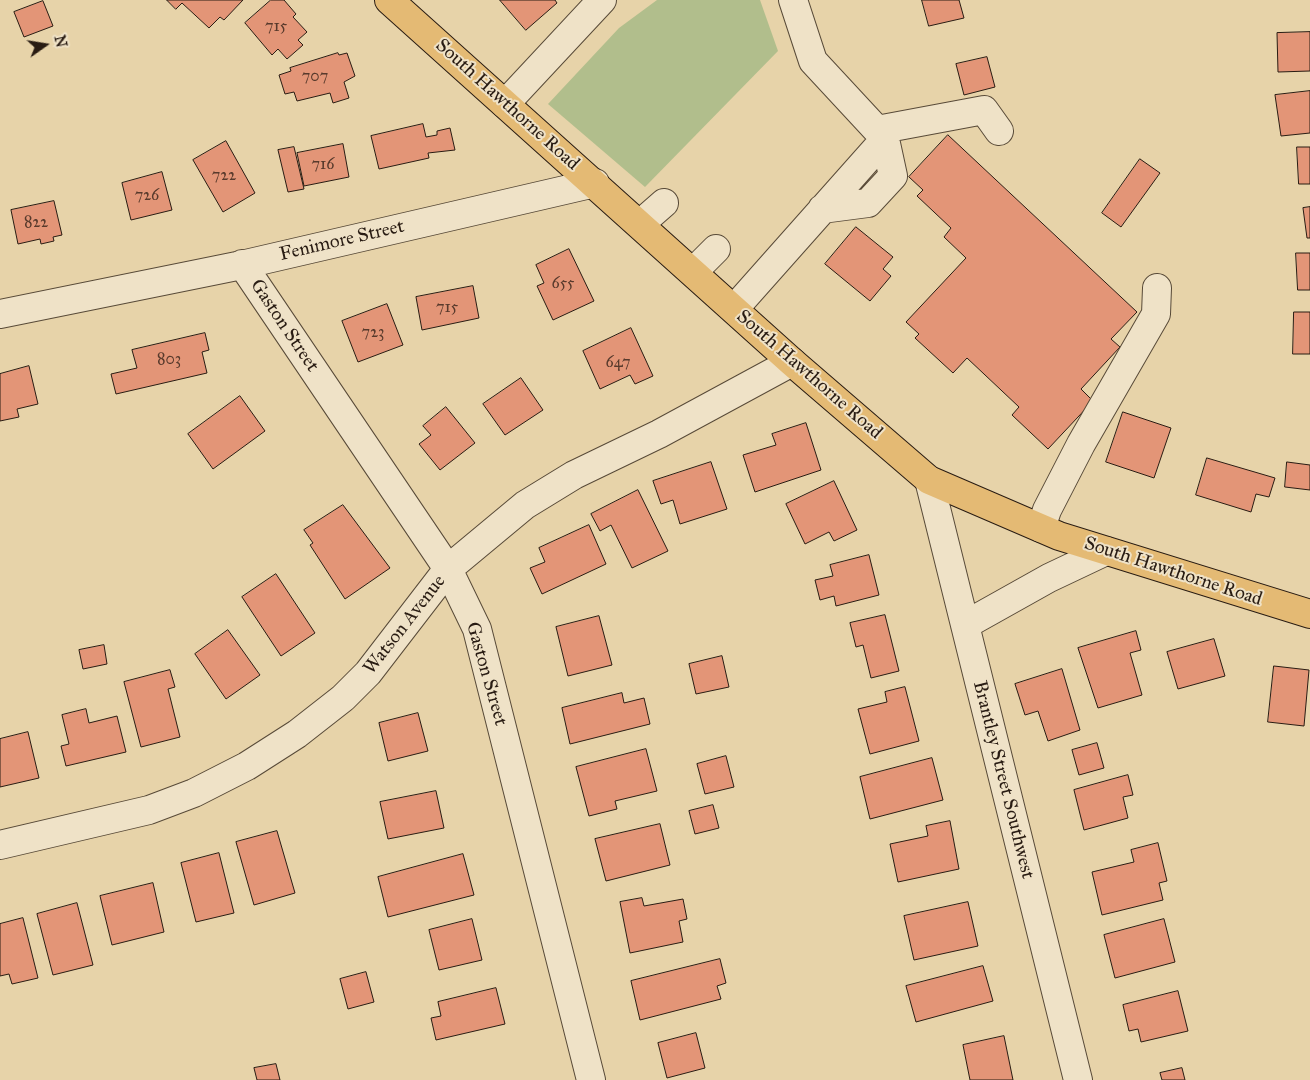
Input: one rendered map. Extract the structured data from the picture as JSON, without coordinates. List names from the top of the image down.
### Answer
{
  "streets": {
    "main road": ["South Hawthorne Road"],
    "street": [
      "Fenimore Street",
      "Gaston Street",
      "Watson Avenue",
      "Brantley Street Southwest"
    ]
  },
  "crossings": [
    ["South Hawthorne Road", "Fenimore Street"],
    ["South Hawthorne Road", "Watson Avenue"],
    ["South Hawthorne Road", "Brantley Street Southwest"],
    ["Fenimore Street", "Gaston Street"],
    ["Gaston Street", "Watson Avenue"]
  ],
  "house_numbers": [
    "715",
    "707",
    "716",
    "722",
    "726",
    "822",
    "655",
    "715",
    "723",
    "803",
    "647"
  ],
  "north": "right"
}
